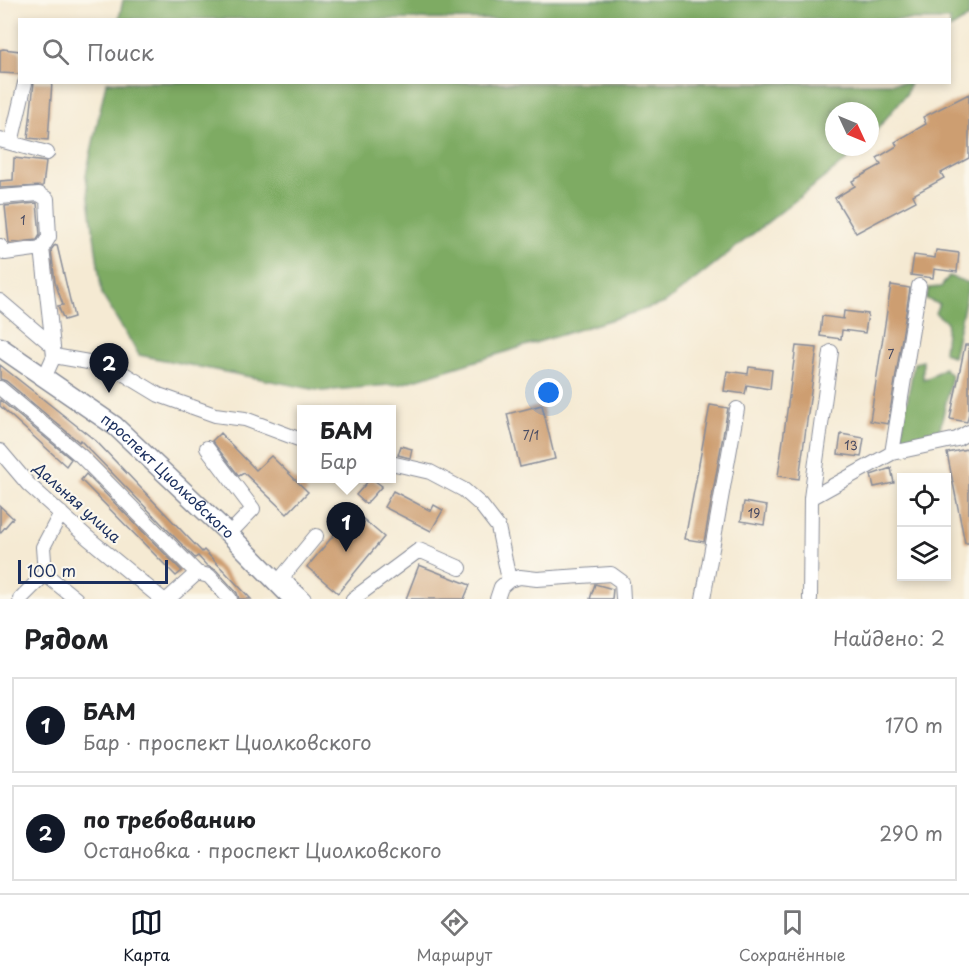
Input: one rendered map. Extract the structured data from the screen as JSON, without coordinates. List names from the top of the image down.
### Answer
{
  "streets": {
    "main road": ["проспект Циолковского"],
    "street": ["Дальняя улица"]
  },
  "house_numbers": [
    "1",
    "7",
    "7/1",
    "13",
    "19"
  ],
  "scale_bar": "100 m",
  "north": "bottom right",
  "page": {
    "search": "Поиск",
    "pins": ["2", "1"],
    "popup": ["БАМ", "Бар"],
    "scale": "100 m",
    "heading": ["Рядом", "Найдено: 2"],
    "list": [
      {
        "mark": "1",
        "name": "БАМ",
        "note": "Бар · проспект Циолковского",
        "value": "170 m"
      },
      {
        "mark": "2",
        "name": "по требованию",
        "note": "Остановка · проспект Циолковского",
        "value": "290 m"
      }
    ],
    "nav": ["Карта", "Маршрут", "Сохранённые"]
  }
}
